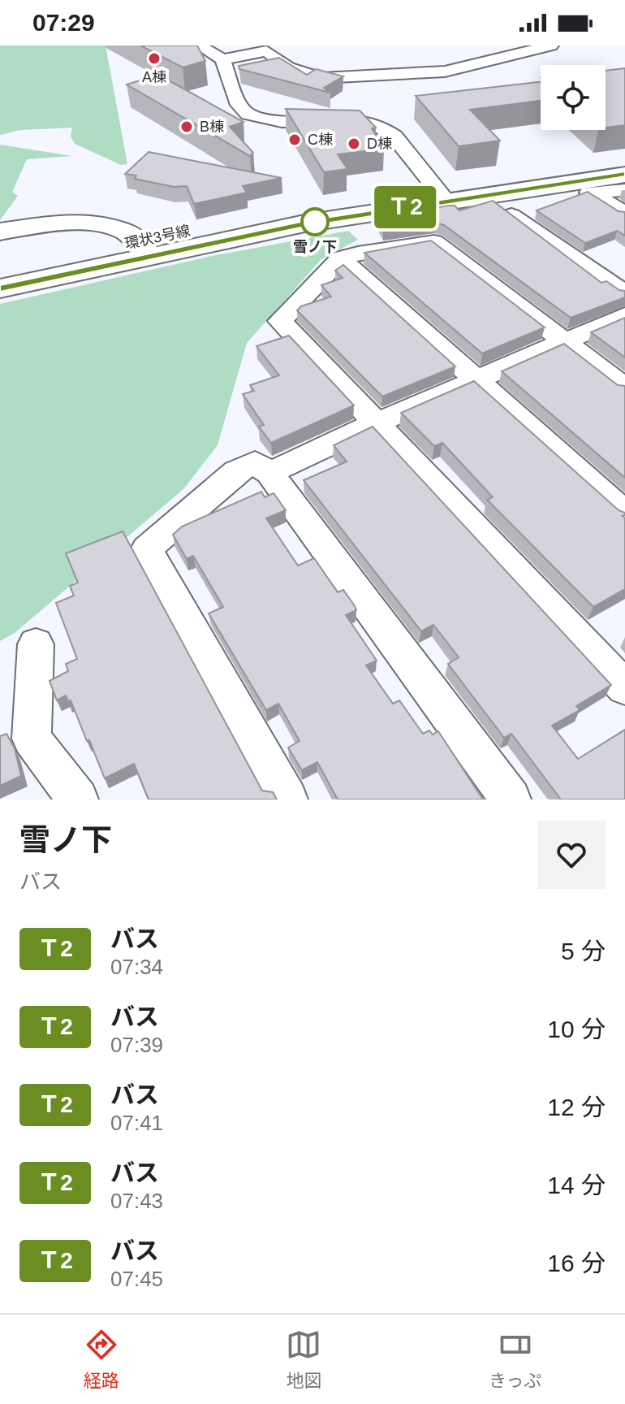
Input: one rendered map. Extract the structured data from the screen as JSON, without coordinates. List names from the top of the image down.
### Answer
{
  "streets": {
    "street": ["環状3号線"]
  },
  "places": [
    "A棟",
    "B棟",
    "C棟",
    "D棟",
    "雪ノ下"
  ],
  "lines": ["bus line Ｔ2"],
  "page": {
    "status": "07:29",
    "on_map": "Ｔ2",
    "heading": ["雪ノ下", "バス"],
    "list": [
      {
        "mark": "Ｔ2",
        "name": "バス",
        "note": "07:34",
        "value": "5 分"
      },
      {
        "mark": "Ｔ2",
        "name": "バス",
        "note": "07:39",
        "value": "10 分"
      },
      {
        "mark": "Ｔ2",
        "name": "バス",
        "note": "07:41",
        "value": "12 分"
      },
      {
        "mark": "Ｔ2",
        "name": "バス",
        "note": "07:43",
        "value": "14 分"
      },
      {
        "mark": "Ｔ2",
        "name": "バス",
        "note": "07:45",
        "value": "16 分"
      }
    ],
    "tabs": ["経路", "地図", "きっぷ"]
  }
}
